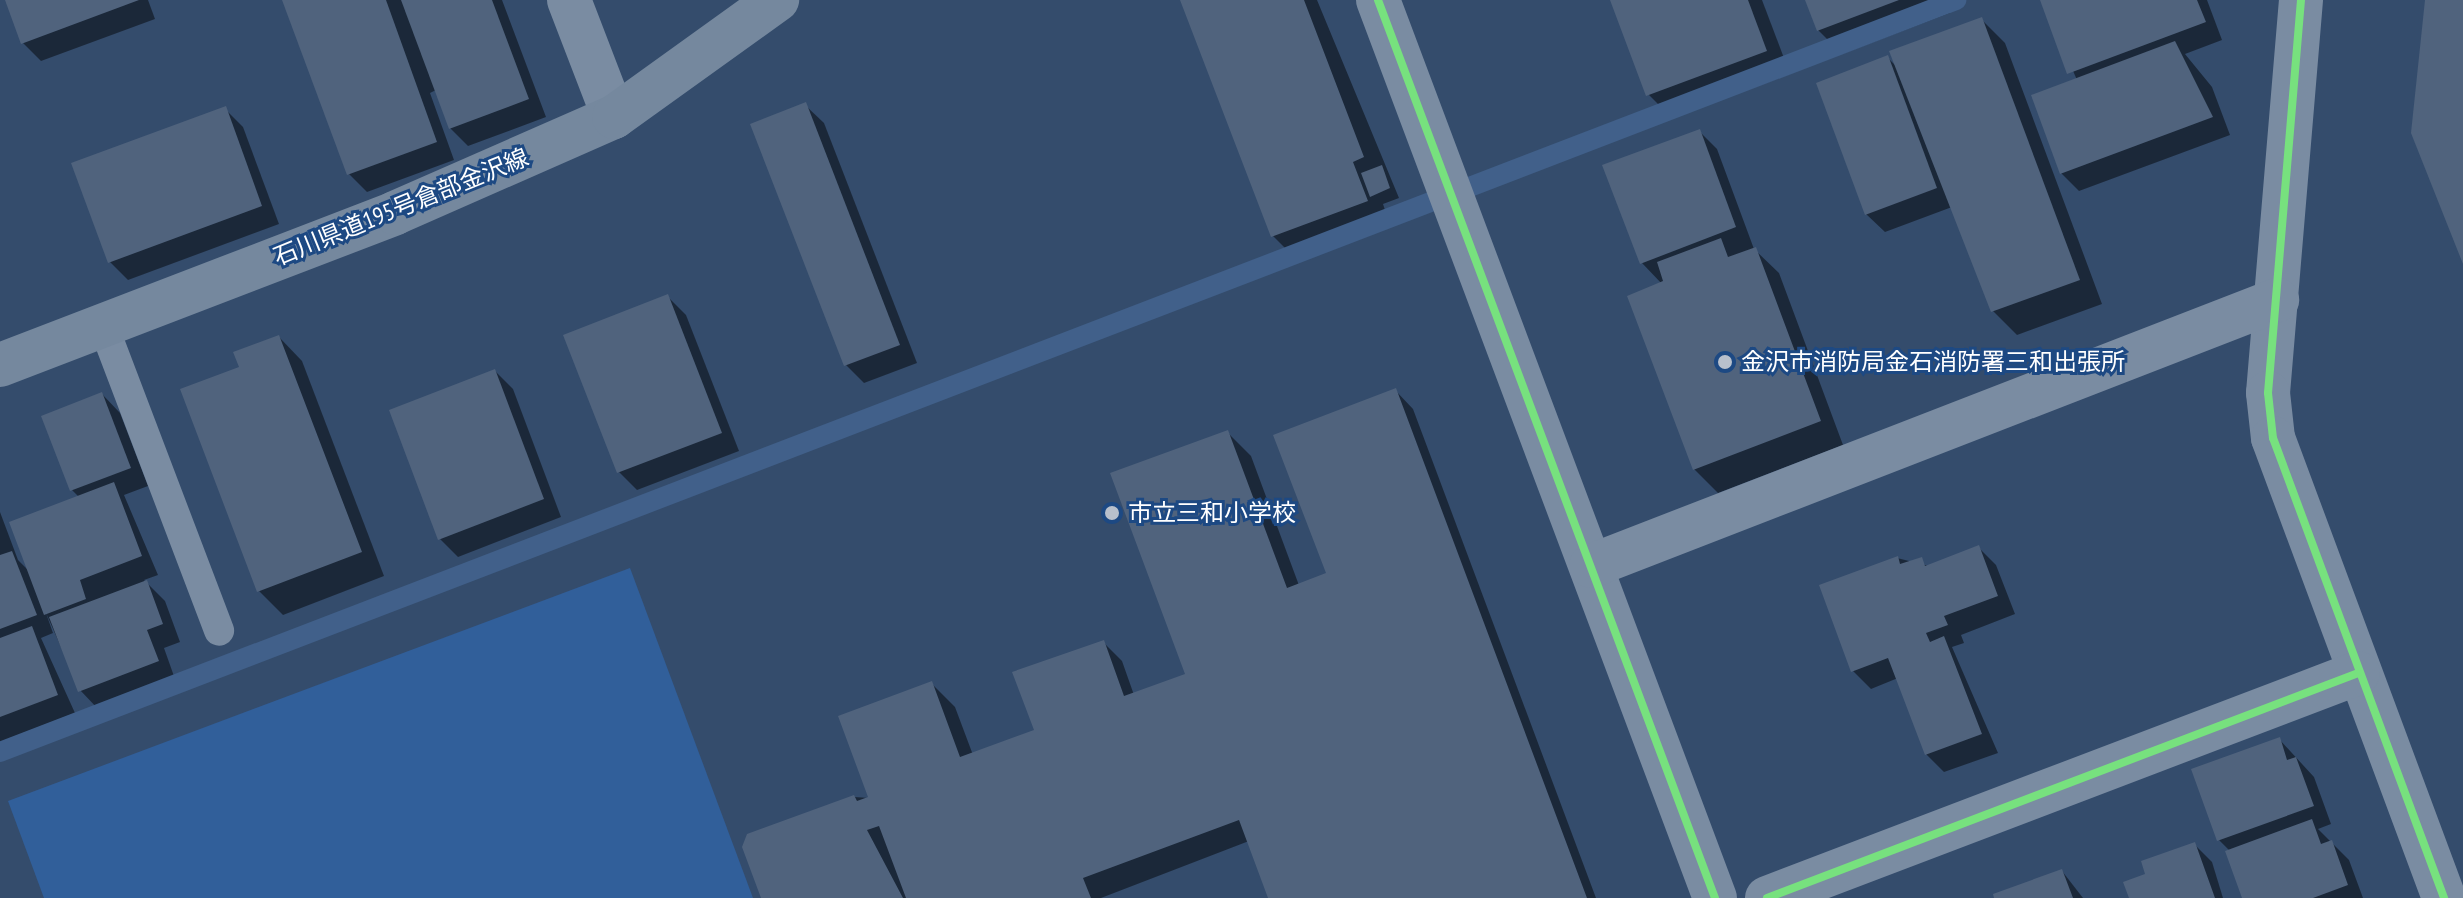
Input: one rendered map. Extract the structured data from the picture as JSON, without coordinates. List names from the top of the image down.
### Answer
{
  "streets": {
    "main road": ["石川県道195号倉部金沢線"]
  },
  "places": ["金沢市消防局金石消防署三和出張所", "市立三和小学校"]
}
